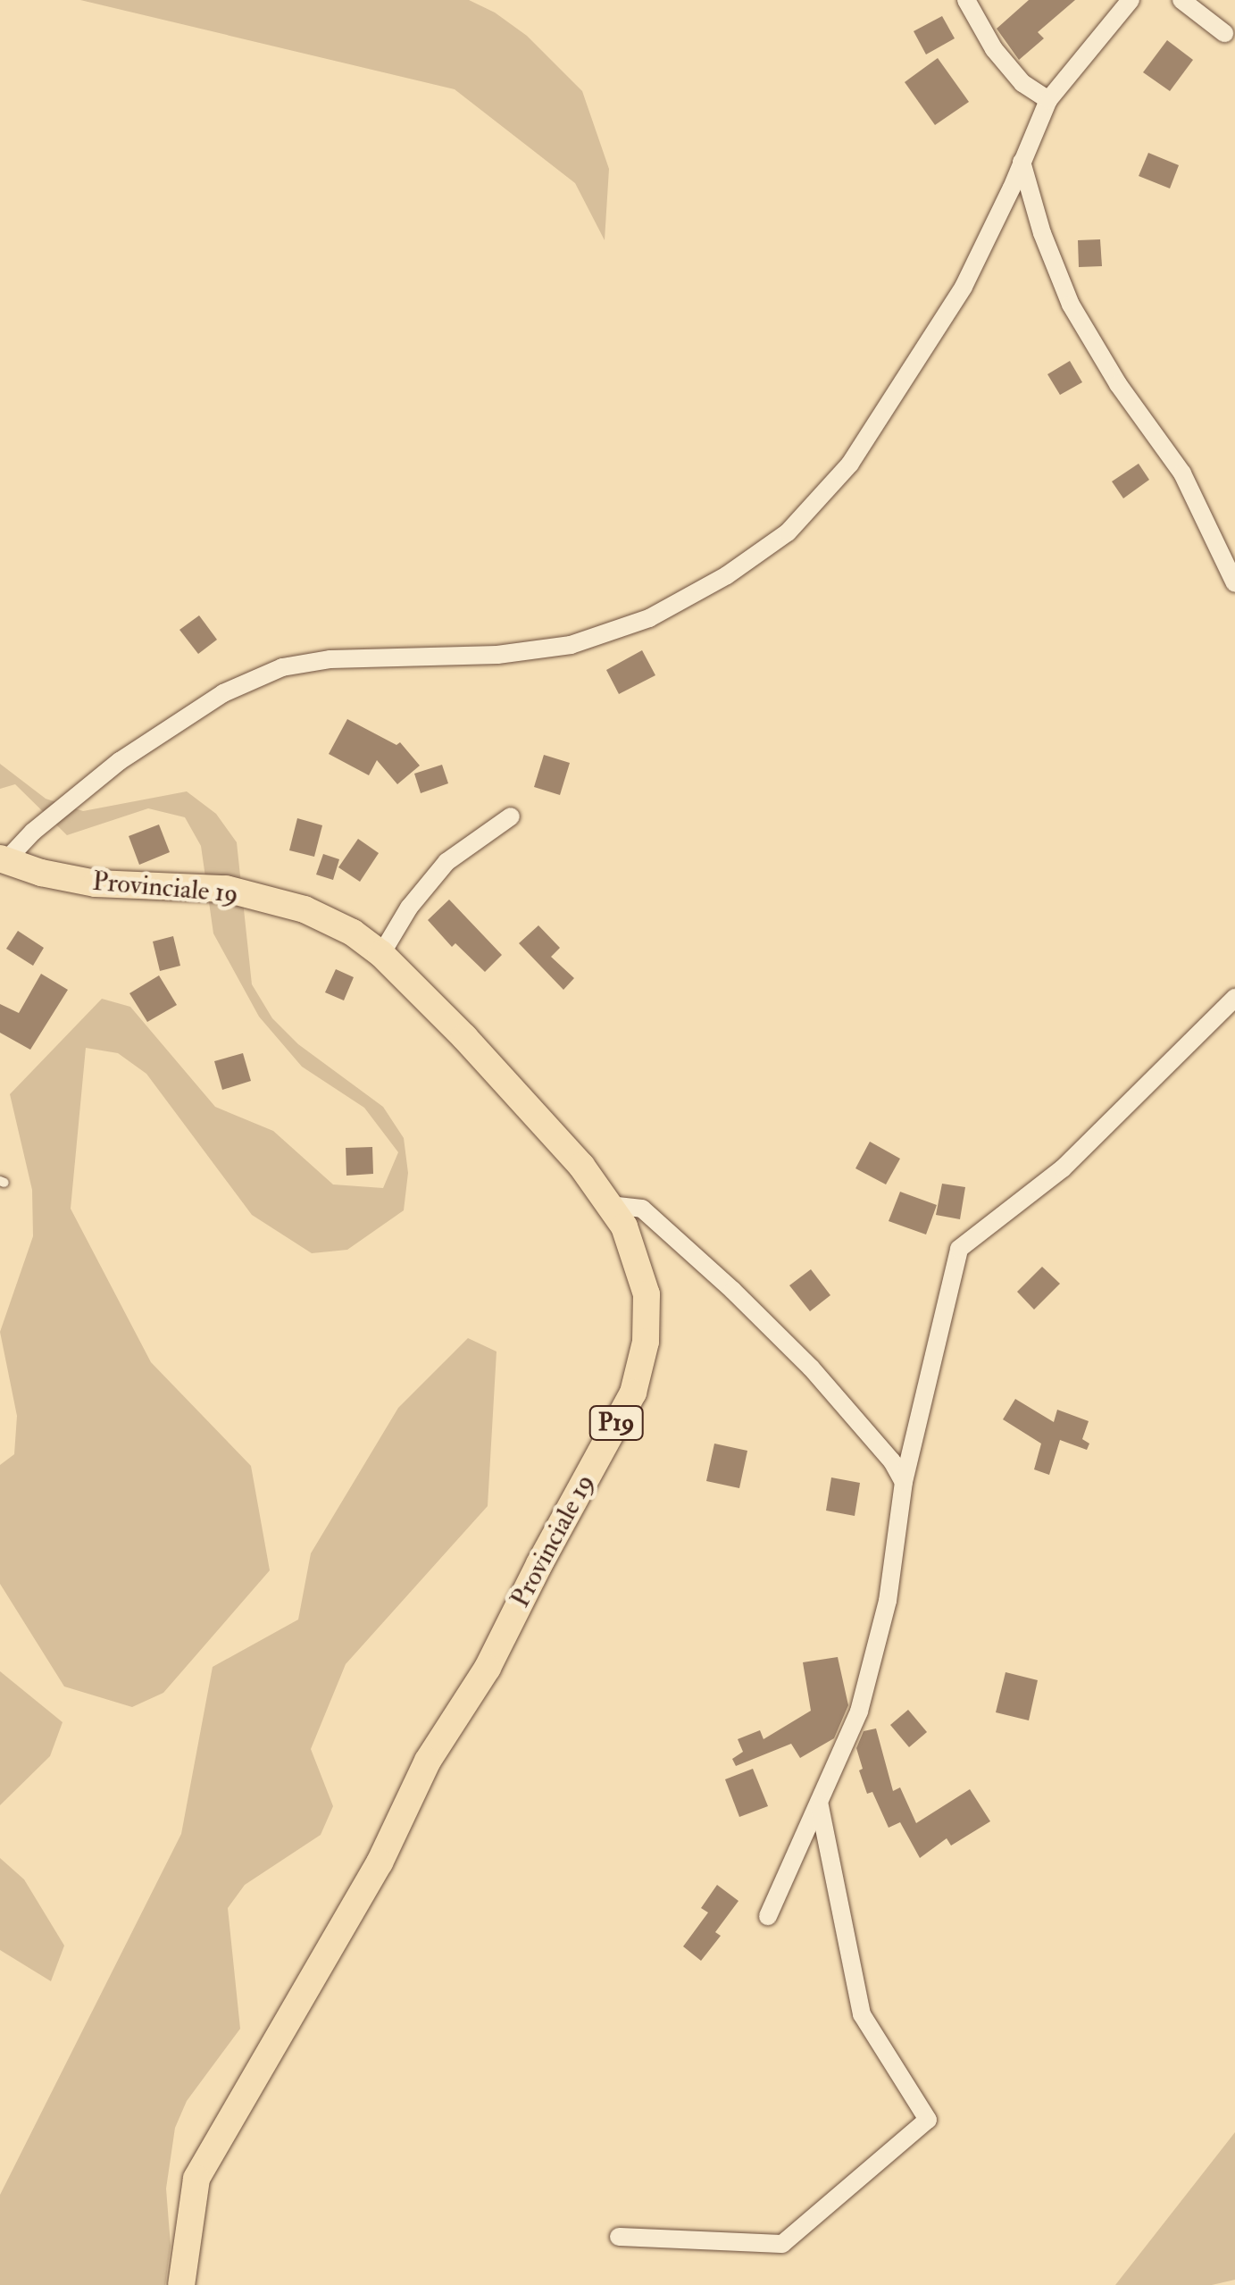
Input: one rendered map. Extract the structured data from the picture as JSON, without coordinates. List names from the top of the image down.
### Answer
{
  "streets": {
    "main road": ["Provinciale 19", "P19"]
  }
}
